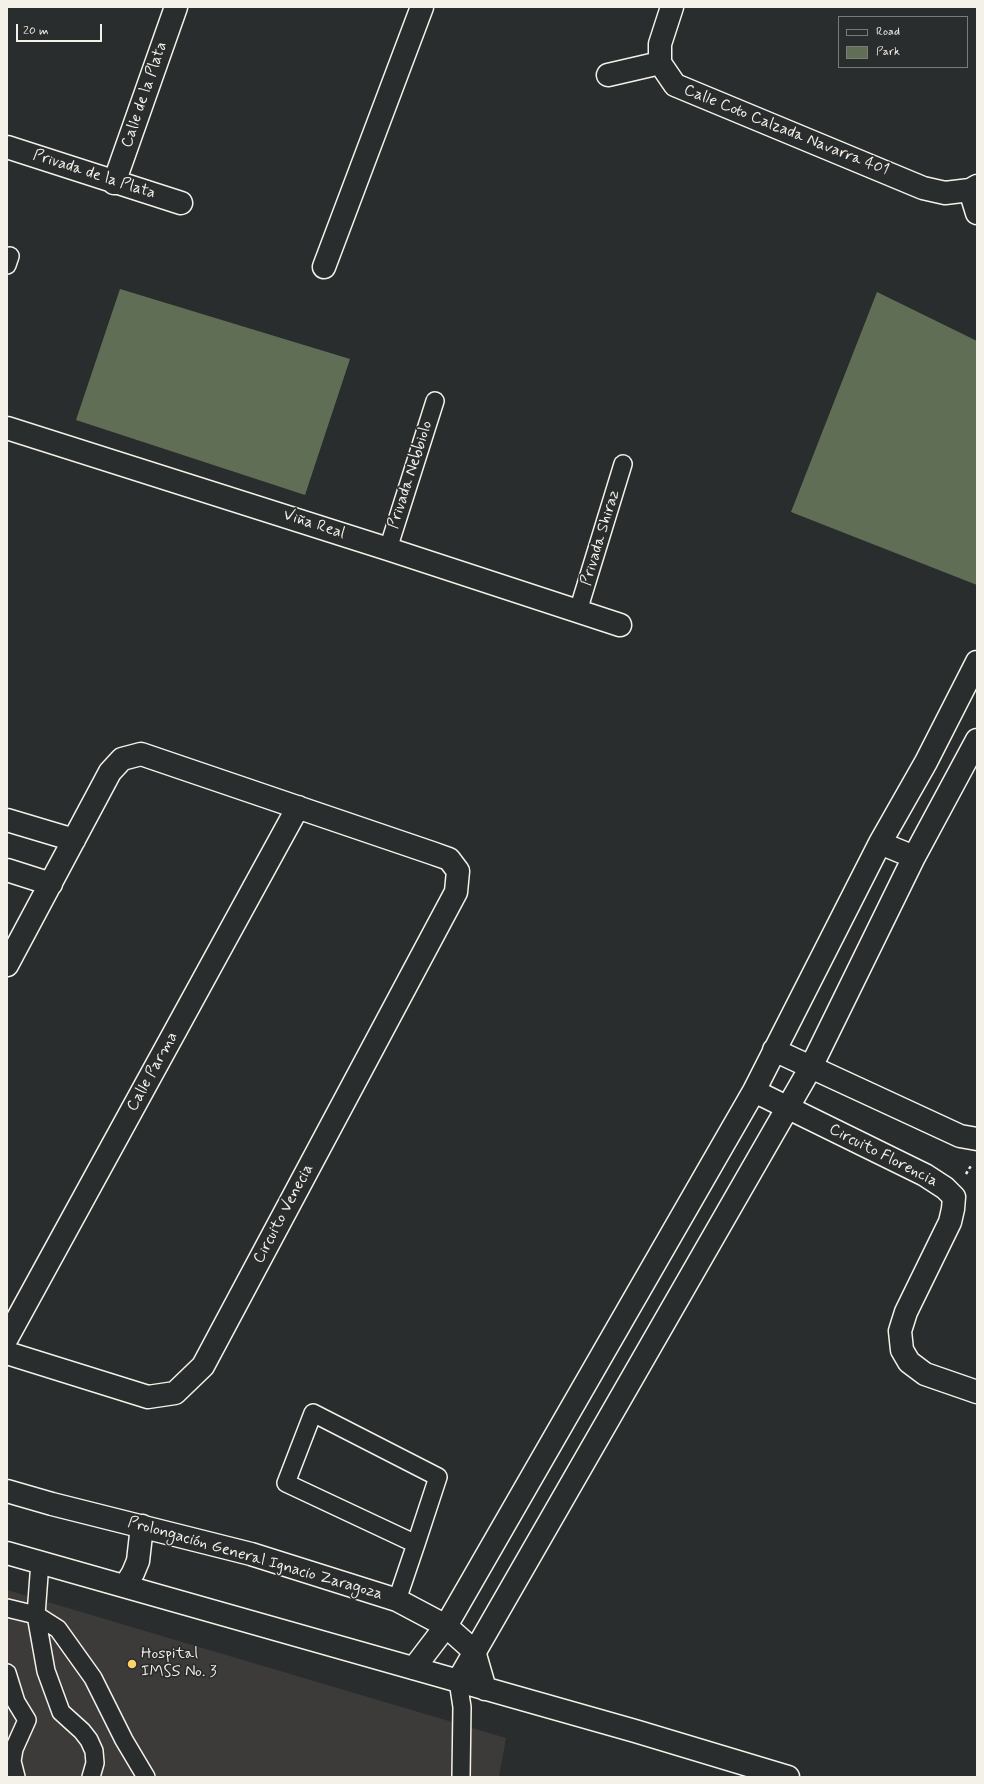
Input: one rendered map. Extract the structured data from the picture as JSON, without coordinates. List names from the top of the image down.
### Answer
{
  "streets": {
    "street": [
      "Calle de la Plata",
      "Calle Coto Calzada Navarra 401",
      "Privada de la Plata",
      "Viña Real",
      "Calle Parma",
      "Circuito Florencia",
      "Circuito Venecia",
      "Prolongación General Ignacio Zaragoza"
    ],
    "lane": ["Privada Nebbiolo", "Privada Shiraz"]
  },
  "crossings": [
    ["Calle de la Plata", "Privada de la Plata"],
    ["Privada Nebbiolo", "Viña Real"],
    ["Viña Real", "Privada Shiraz"],
    ["Calle Parma", "Circuito Venecia"]
  ],
  "places": ["Hospital IMSS No. 3"],
  "legend": ["Road", "Park"],
  "scale_bar": "20 m"
}
